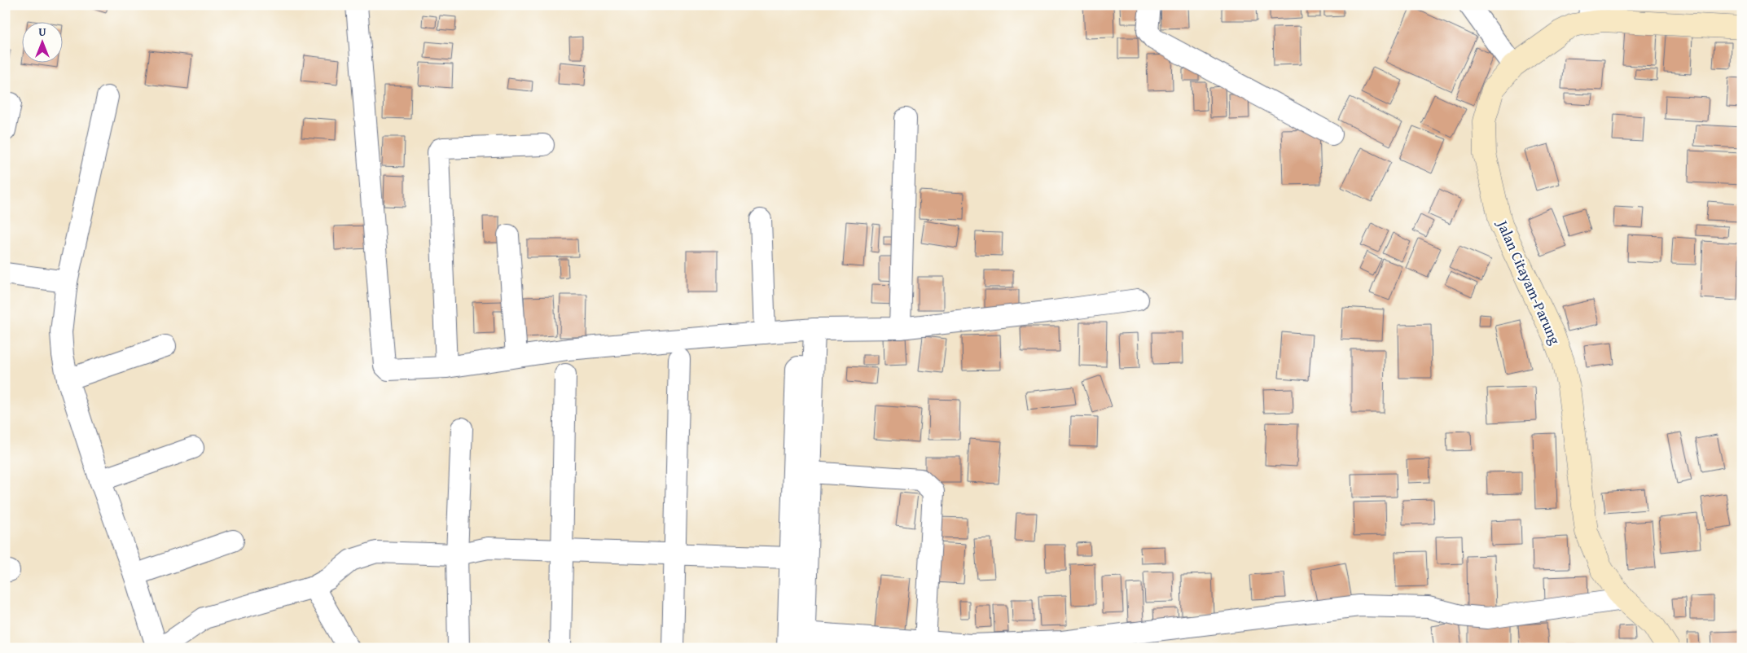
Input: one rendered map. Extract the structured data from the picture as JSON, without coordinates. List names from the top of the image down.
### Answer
{
  "streets": {
    "street": ["Jalan Citayam-Parung"]
  },
  "north": "top"
}
